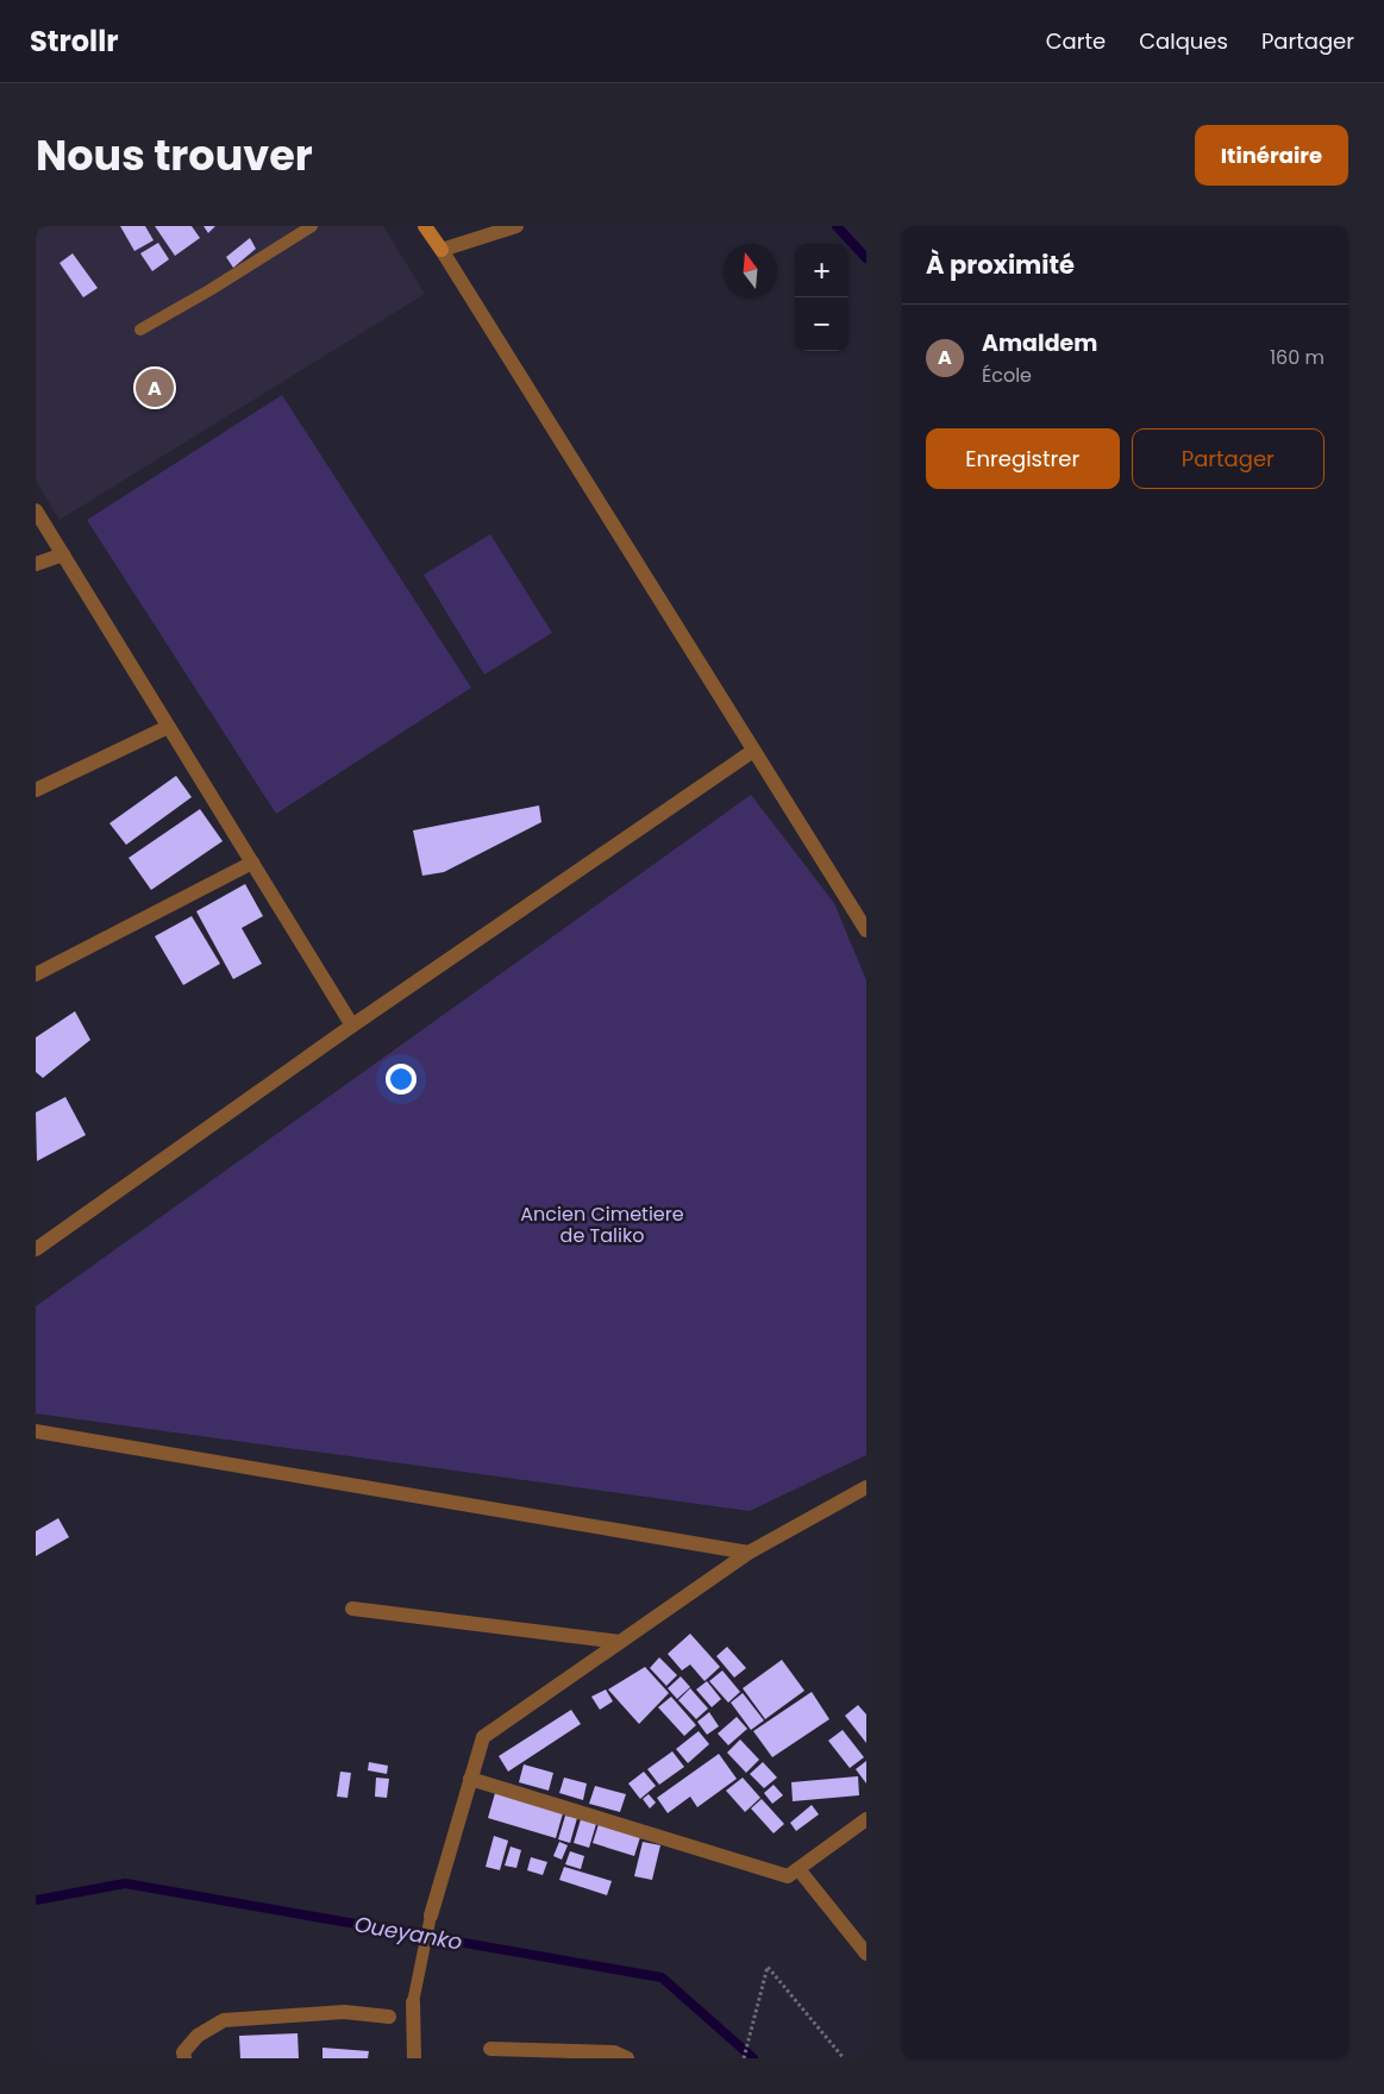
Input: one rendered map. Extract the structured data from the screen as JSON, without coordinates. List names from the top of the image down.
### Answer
{
  "water": ["Oueyanko"],
  "parks": ["Ancien Cimetiere de Taliko"],
  "north": "top",
  "page": {
    "header": "Strollr",
    "nav": ["Carte", "Calques", "Partager"],
    "title": "Nous trouver",
    "buttons": [
      "Itinéraire",
      ["Enregistrer", "Partager"]
    ],
    "heading": "À proximité",
    "map_buttons": ["+", "−"],
    "list": [
      {
        "mark": "A",
        "name": "Amaldem",
        "note": "École",
        "value": "160 m"
      }
    ],
    "pins": "A"
  }
}
